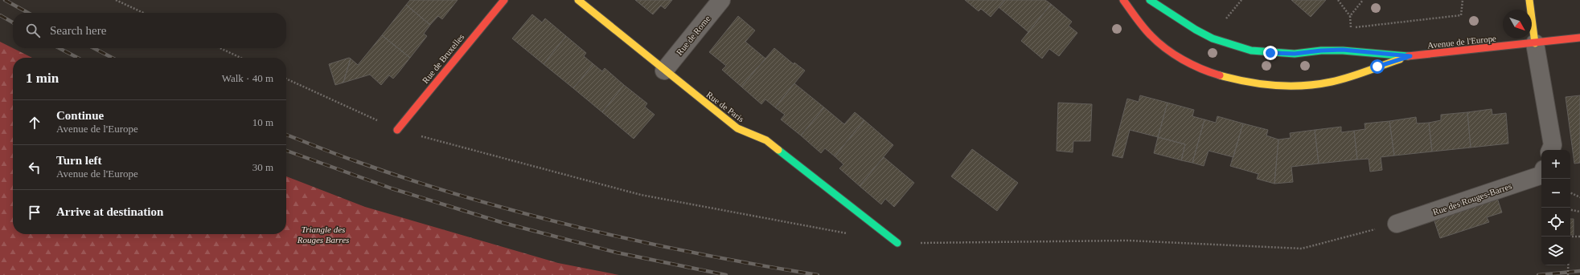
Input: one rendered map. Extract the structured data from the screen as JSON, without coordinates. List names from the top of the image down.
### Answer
{
  "streets": {
    "street": [
      "Rue de Rome",
      "Avenue de l'Europe",
      "Rue de Bruxelles",
      "Rue de Paris",
      "Rue des Rouges-Barres"
    ]
  },
  "crossings": [
    ["Rue de Rome", "Rue de Paris"]
  ],
  "parks": ["Triangle des Rouges Barres"],
  "north": "bottom right",
  "page": {
    "search": "Search here",
    "heading": ["1 min", "Walk · 40 m"],
    "list": [
      ["Continue", "Avenue de l'Europe", "10 m"],
      ["Turn left", "Avenue de l'Europe", "30 m"],
      "Arrive at destination"
    ],
    "map_buttons": ["+", "−"]
  }
}
